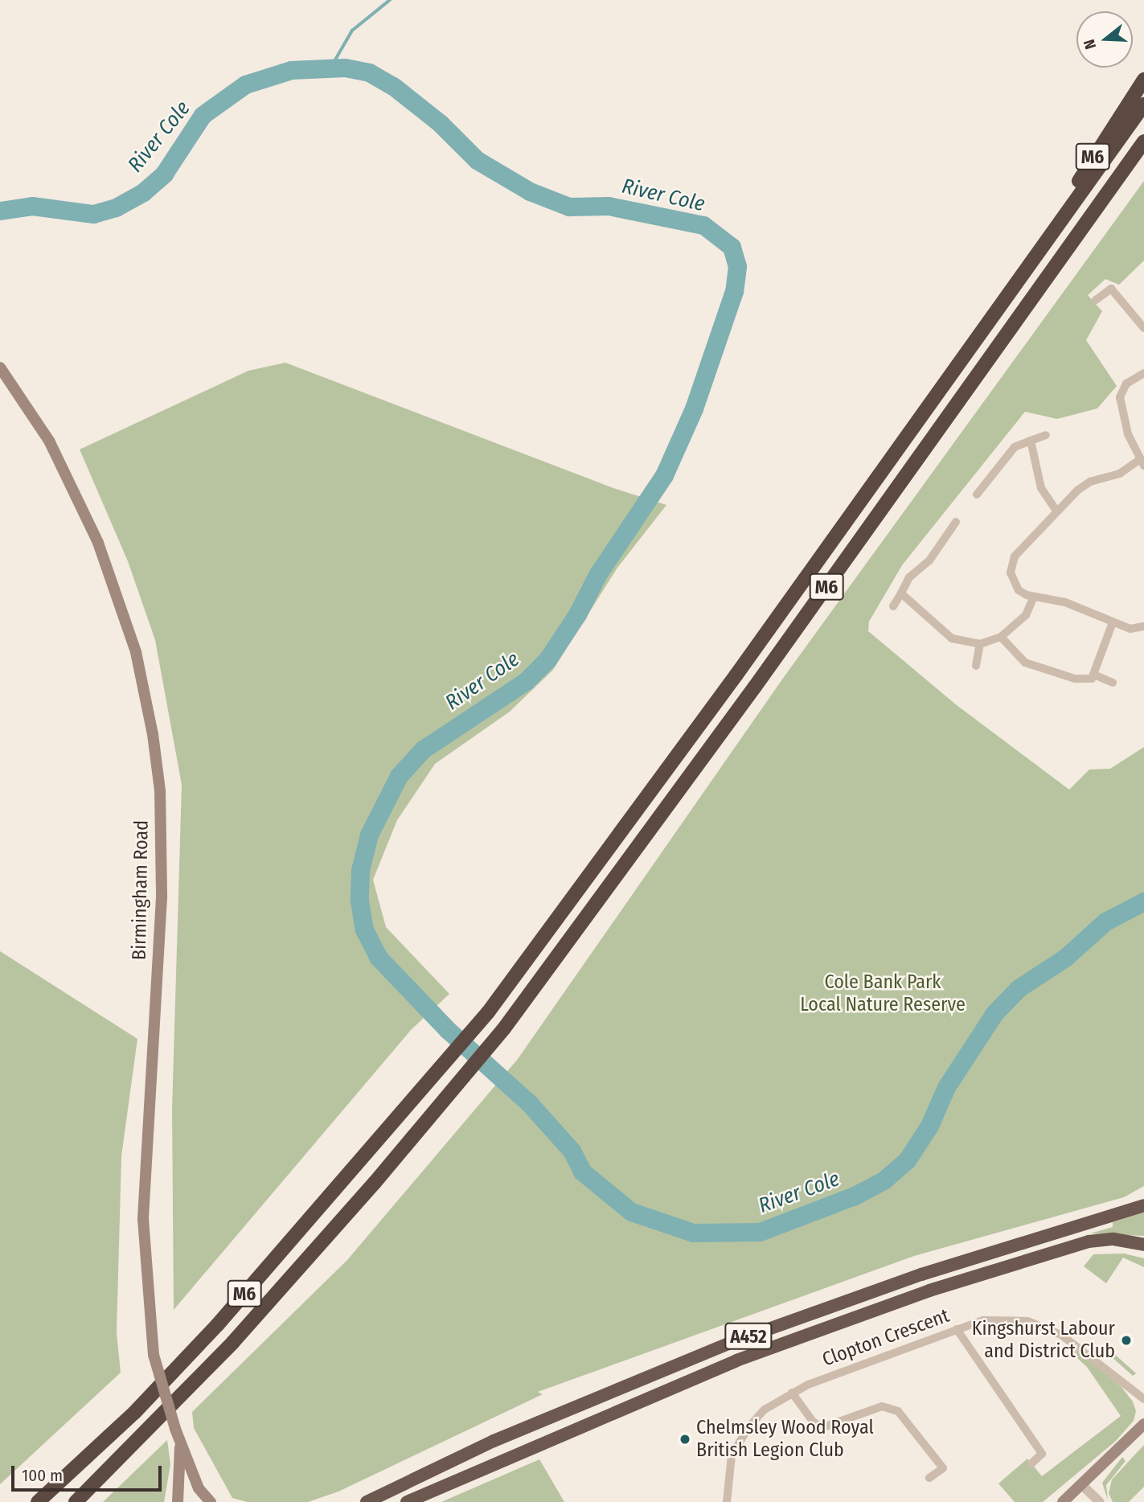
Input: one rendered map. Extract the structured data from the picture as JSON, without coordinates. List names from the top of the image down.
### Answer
{
  "streets": {
    "highway": ["M6", "A452"],
    "main road": ["Birmingham Road"],
    "street": ["Clopton Crescent"]
  },
  "water": ["River Cole"],
  "parks": ["Cole Bank Park Local Nature Reserve"],
  "places": ["Kingshurst Labour and District Club", "Chelmsley Wood Royal British Legion Club"],
  "scale_bar": "100 m",
  "north": "left"
}
